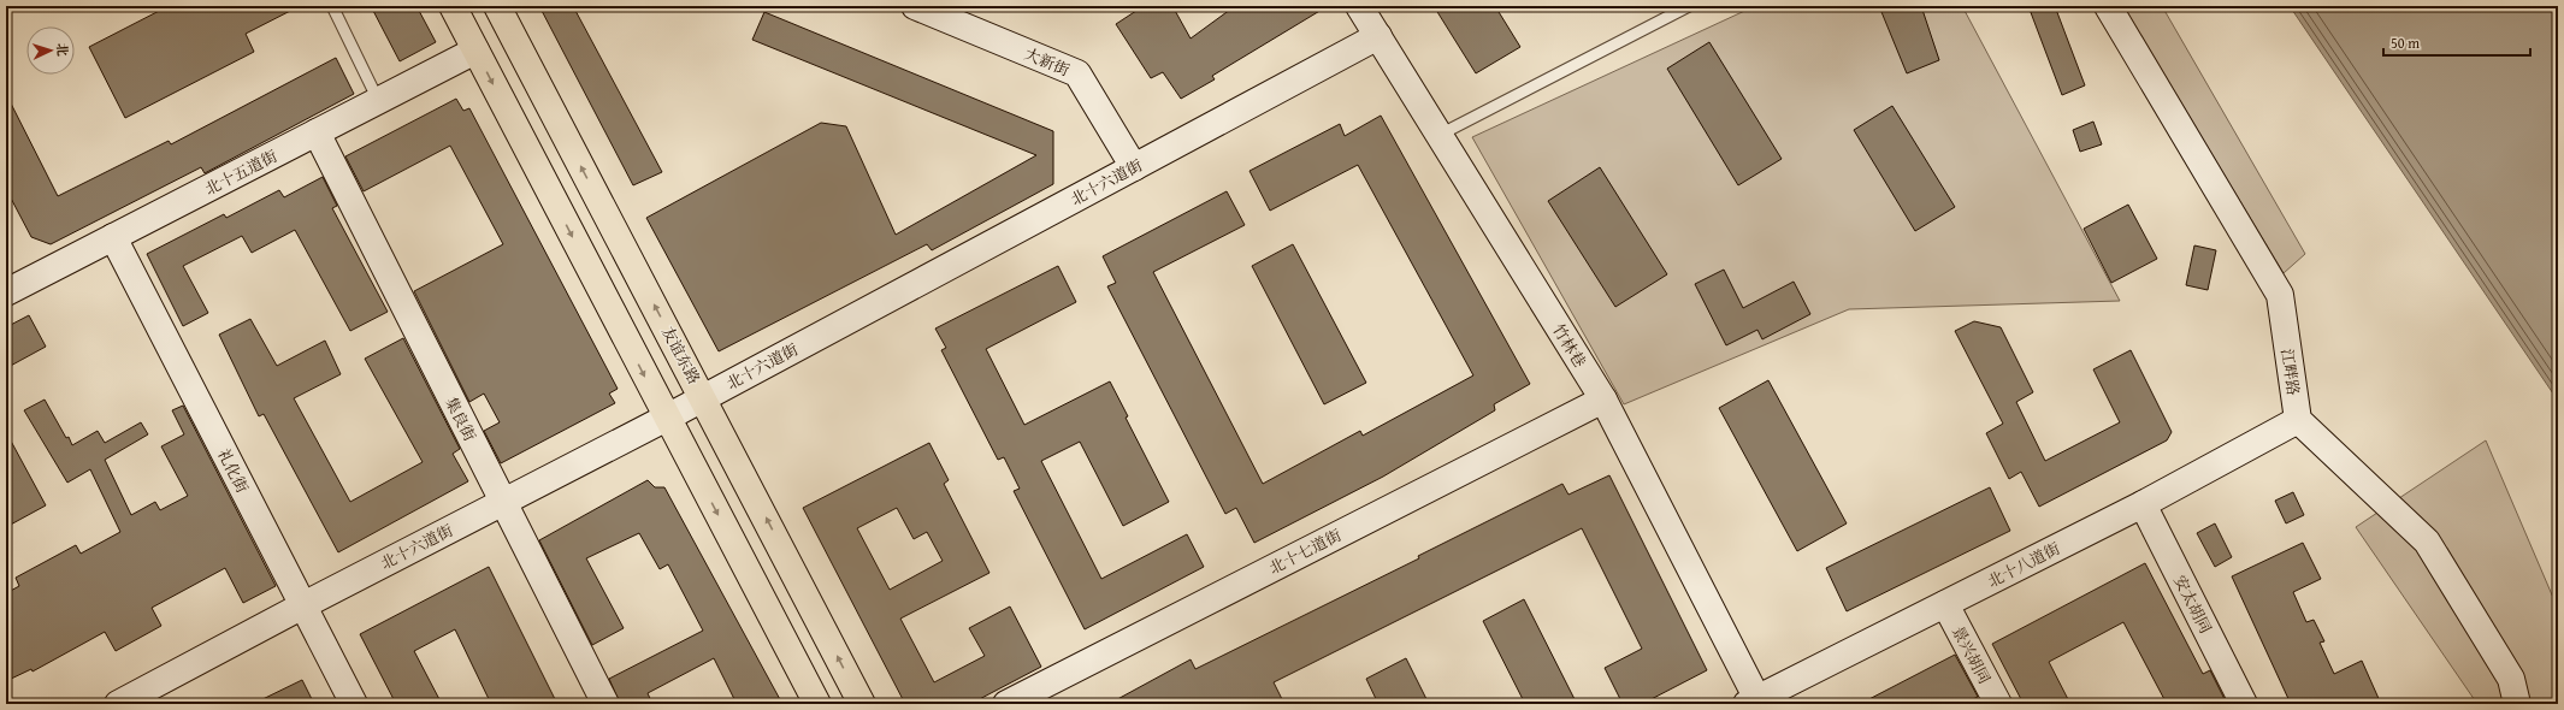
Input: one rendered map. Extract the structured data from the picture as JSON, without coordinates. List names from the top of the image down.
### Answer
{
  "streets": {
    "highway": ["友谊东路"],
    "street": [
      "大新街",
      "北十五道街",
      "北十六道街",
      "竹林巷",
      "江畔路",
      "集良街",
      "礼化街",
      "北十七道街",
      "北十八道街",
      "安太胡同",
      "景兴胡同"
    ]
  },
  "crossings": [
    ["大新街", "北十六道街"],
    ["北十五道街", "集良街"],
    ["北十五道街", "礼化街"],
    ["北十六道街", "竹林巷"],
    ["北十六道街", "友谊东路"],
    ["北十六道街", "集良街"],
    ["北十六道街", "礼化街"],
    ["竹林巷", "北十七道街"],
    ["竹林巷", "北十八道街"],
    ["江畔路", "北十八道街"],
    ["北十八道街", "安太胡同"],
    ["北十八道街", "景兴胡同"]
  ],
  "scale_bar": "50 m",
  "north": "right"
}
